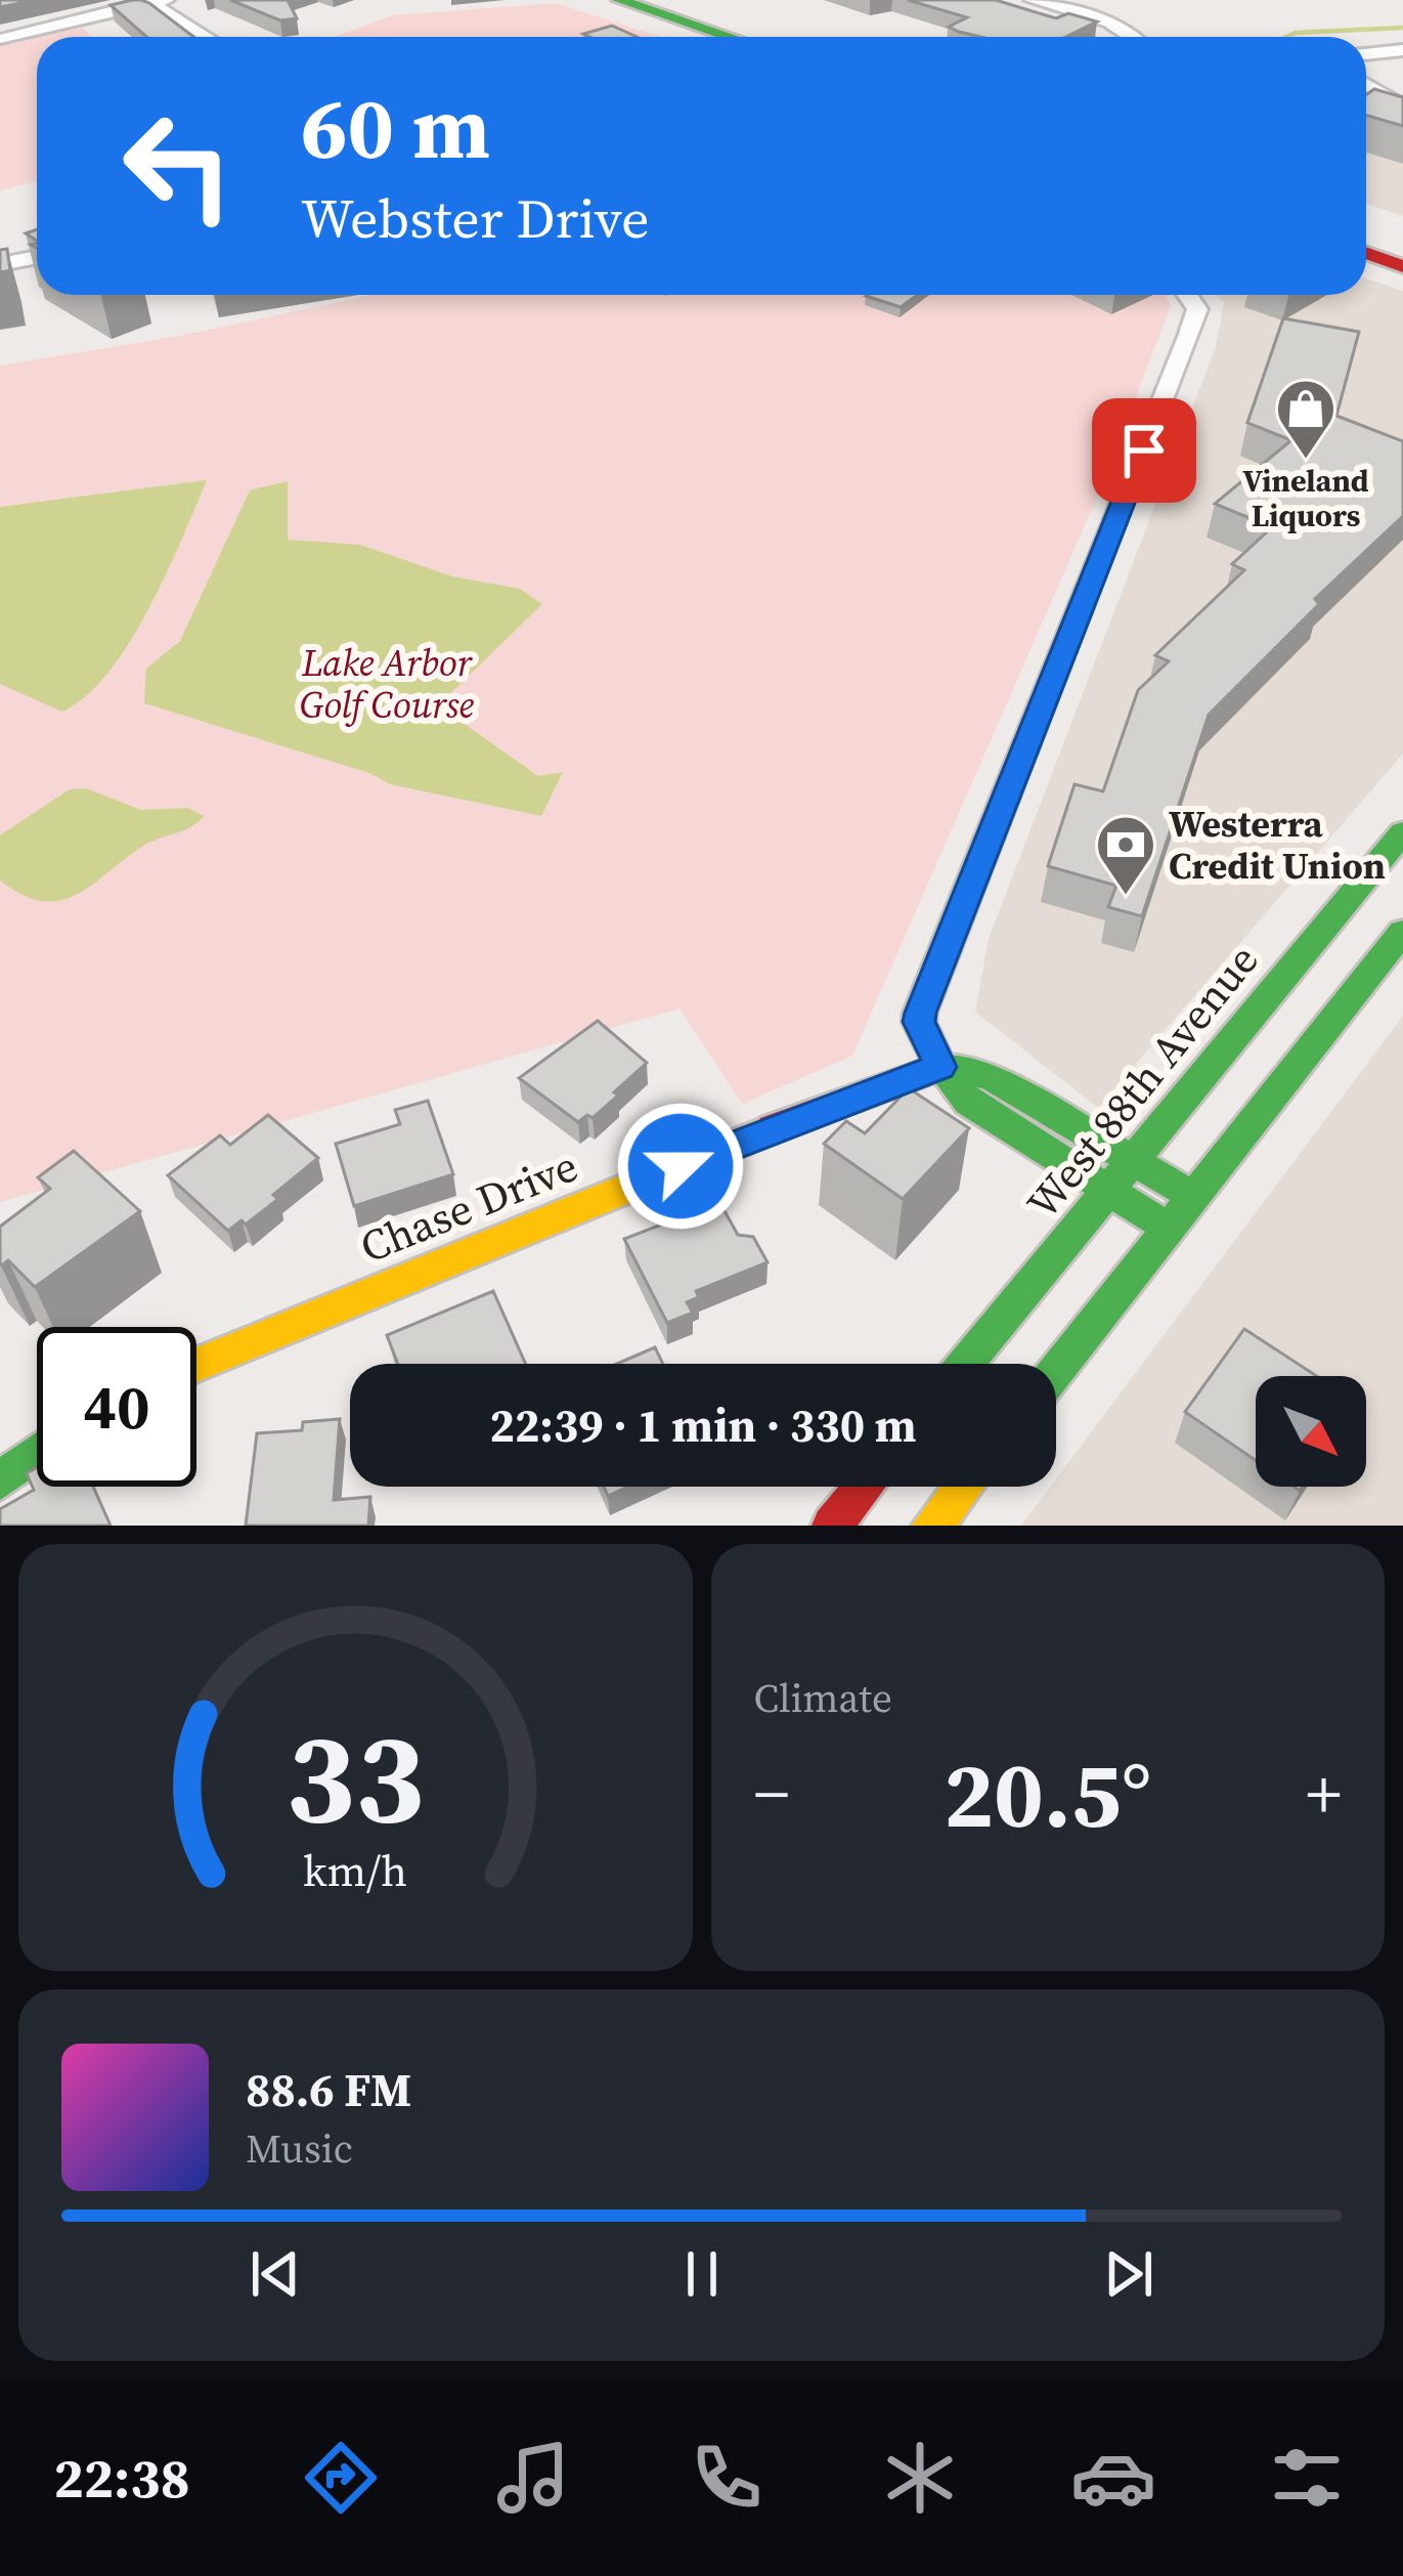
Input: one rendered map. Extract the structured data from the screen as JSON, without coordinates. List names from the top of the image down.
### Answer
{
  "streets": {
    "main road": ["West 88th Avenue", "Chase Drive"]
  },
  "parks": ["Lake Arbor Golf Course"],
  "places": {
    "shop": ["Vineland Liquors"],
    "bank": ["Westerra Credit Union"]
  },
  "north": "bottom right",
  "page": {
    "turn": ["60 m", "Webster Drive"],
    "limit": "40",
    "trip": "22:39 · 1 min · 330 m",
    "tile": "Climate",
    "heat": ["−", "20.5°", "+"],
    "song": ["88.6 FM", "Music"],
    "tabs": "22:38",
    "gauge": ["33", "km/h"]
  }
}
